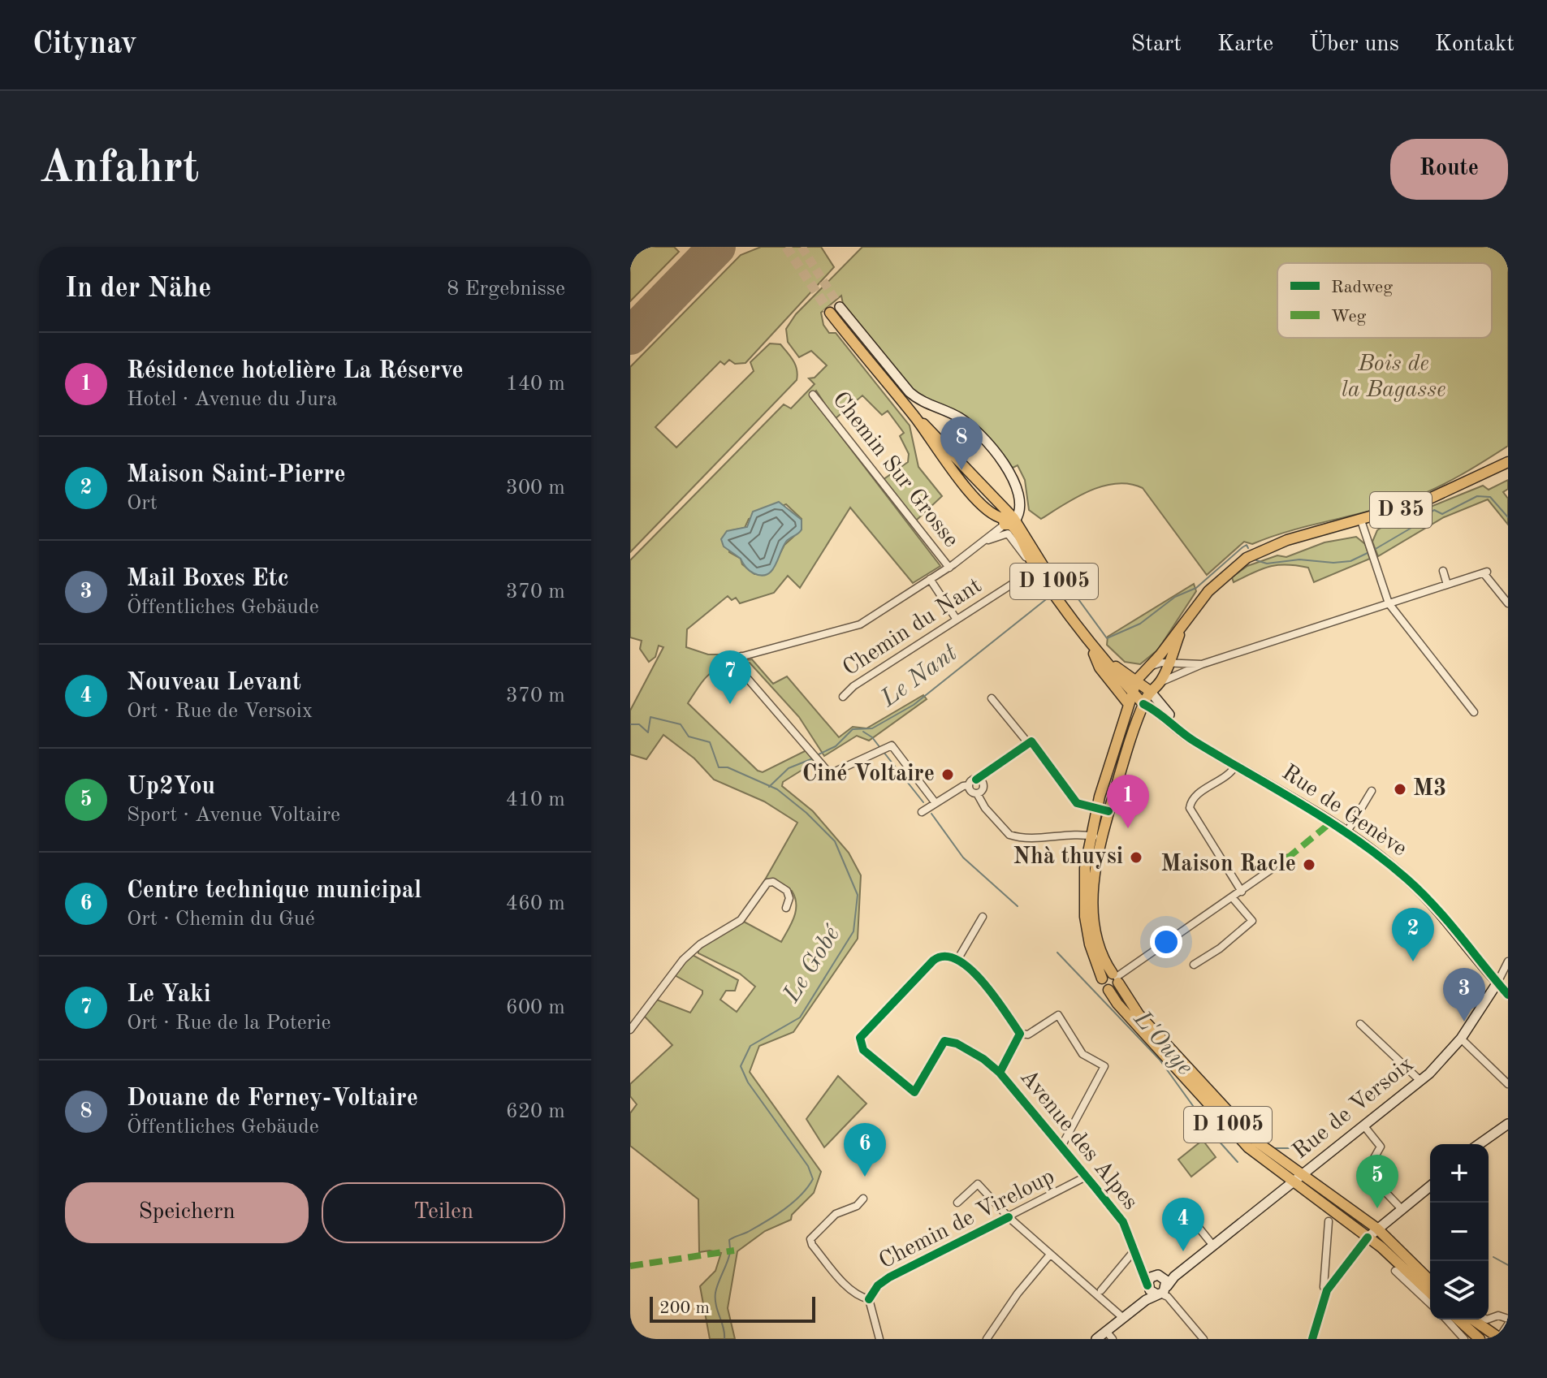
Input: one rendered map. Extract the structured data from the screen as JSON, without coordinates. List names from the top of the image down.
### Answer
{
  "streets": {
    "main road": ["D 35", "D 1005"],
    "street": [
      "Chemin Sur Grosse",
      "Chemin du Nant",
      "Rue de Genève",
      "Rue de Versoix",
      "Avenue des Alpes",
      "Chemin de Vireloup"
    ]
  },
  "crossings": [
    ["D 35", "D 1005"],
    ["D 35", "Rue de Genève"],
    ["D 1005", "Chemin du Nant"],
    ["D 1005", "Rue de Genève"],
    ["D 1005", "Rue de Versoix"],
    ["Rue de Genève", "Rue de Versoix"],
    ["Rue de Versoix", "Avenue des Alpes"],
    ["Avenue des Alpes", "Chemin de Vireloup"]
  ],
  "water": ["Le Nant", "Le Gobé", "L'Ouye"],
  "parks": ["Bois de la Bagasse"],
  "places": [
    "Ciné Voltaire",
    "M3",
    "Nhà thuysi",
    "Maison Racle"
  ],
  "legend": ["Radweg", "Weg"],
  "scale_bar": "200 m",
  "page": {
    "header": "Citynav",
    "nav": [
      "Start",
      "Karte",
      "Über uns",
      "Kontakt"
    ],
    "buttons": [
      "Route",
      ["Speichern", "Teilen"]
    ],
    "title": "Anfahrt",
    "heading": ["In der Nähe", "8 Ergebnisse"],
    "list": [
      {
        "mark": "1",
        "name": "Résidence hotelière La Réserve",
        "note": "Hotel · Avenue du Jura",
        "value": "140 m"
      },
      {
        "mark": "2",
        "name": "Maison Saint-Pierre",
        "note": "Ort",
        "value": "300 m"
      },
      {
        "mark": "3",
        "name": "Mail Boxes Etc",
        "note": "Öffentliches Gebäude",
        "value": "370 m"
      },
      {
        "mark": "4",
        "name": "Nouveau Levant",
        "note": "Ort · Rue de Versoix",
        "value": "370 m"
      },
      {
        "mark": "5",
        "name": "Up2You",
        "note": "Sport · Avenue Voltaire",
        "value": "410 m"
      },
      {
        "mark": "6",
        "name": "Centre technique municipal",
        "note": "Ort · Chemin du Gué",
        "value": "460 m"
      },
      {
        "mark": "7",
        "name": "Le Yaki",
        "note": "Ort · Rue de la Poterie",
        "value": "600 m"
      },
      {
        "mark": "8",
        "name": "Douane de Ferney-Voltaire",
        "note": "Öffentliches Gebäude",
        "value": "620 m"
      }
    ],
    "pins": [
      "8",
      "7",
      "1",
      "2",
      "3",
      "6",
      "5",
      "4"
    ],
    "map_buttons": ["+", "−"],
    "scale": "200 m"
  }
}
